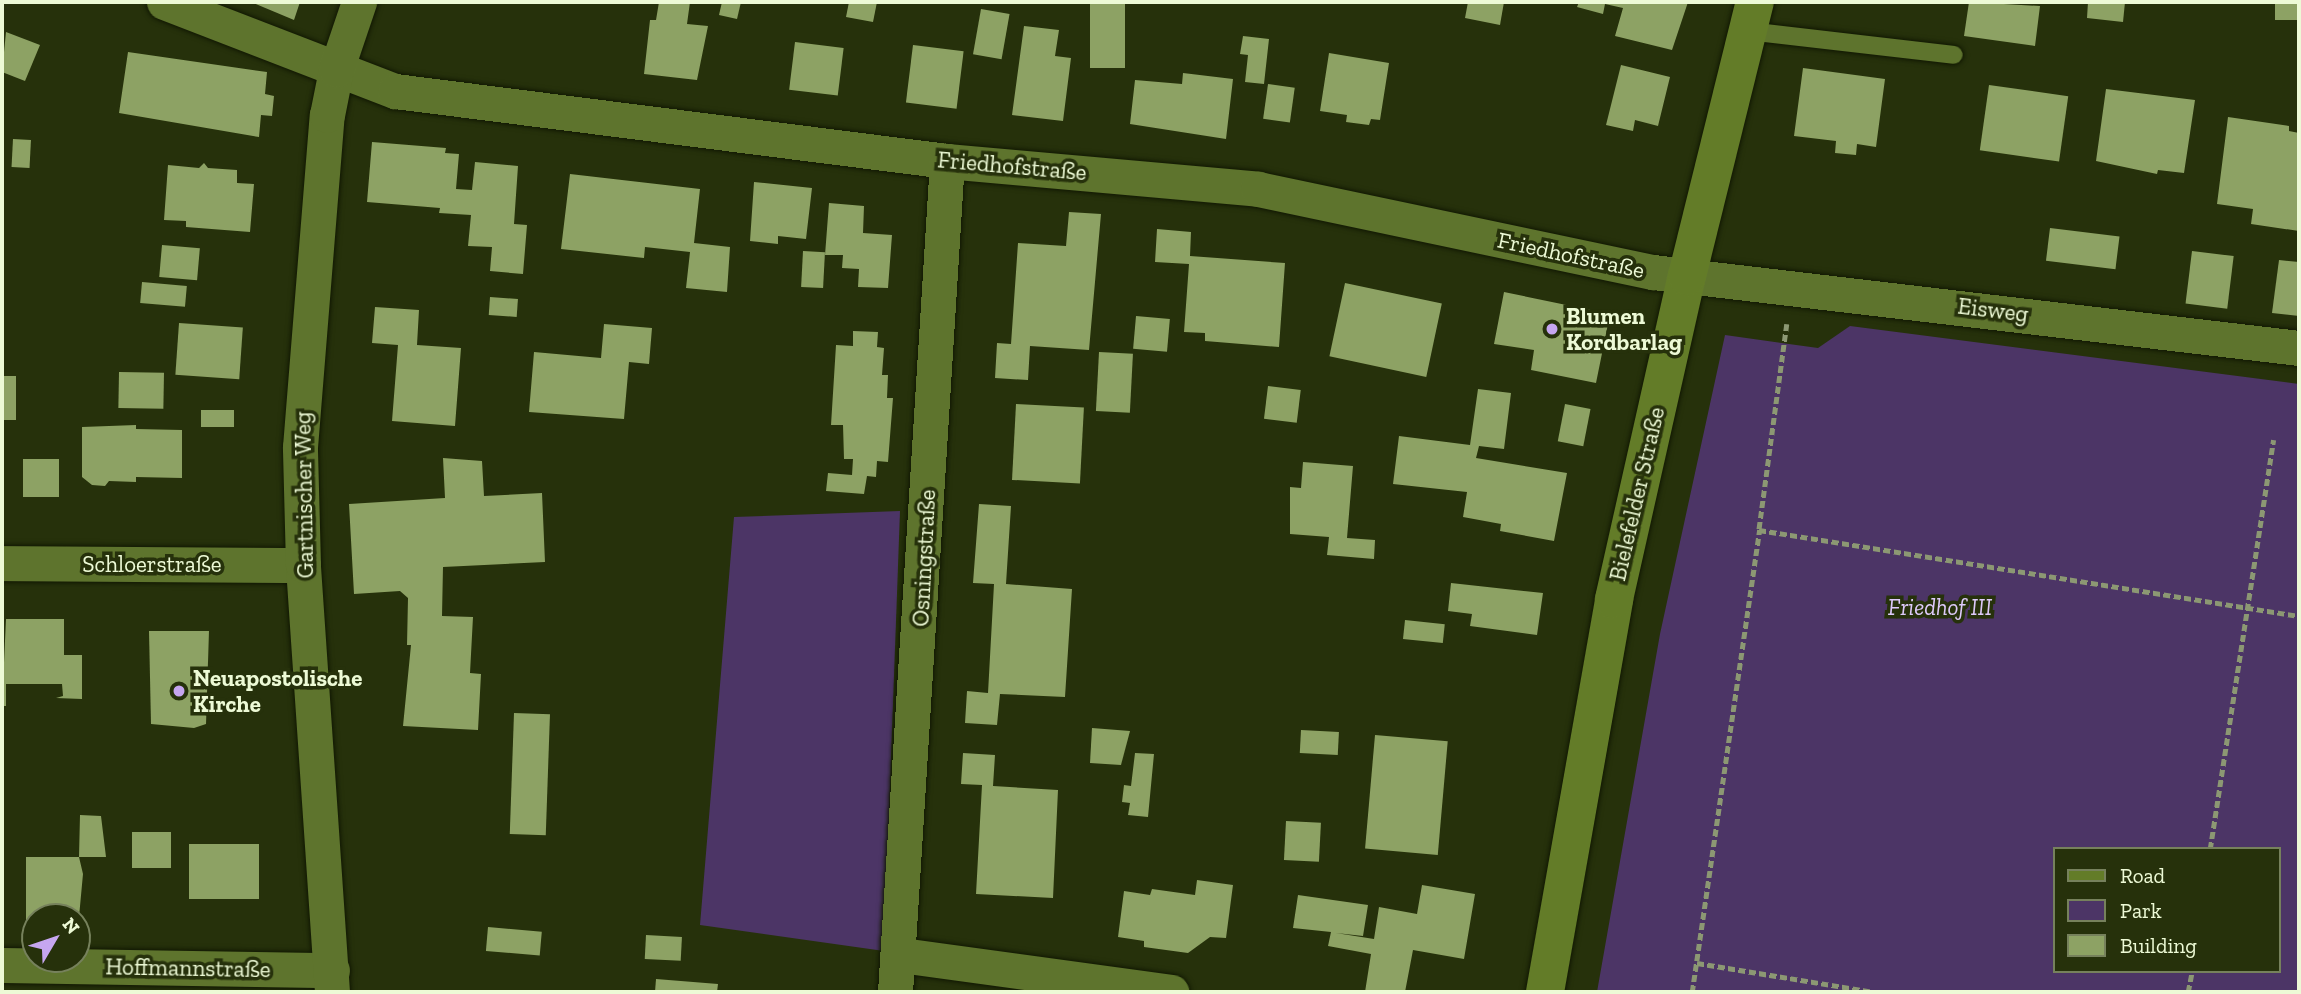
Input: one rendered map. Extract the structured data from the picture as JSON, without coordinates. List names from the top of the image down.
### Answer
{
  "streets": {
    "street": [
      "Friedhofstraße",
      "Eisweg",
      "Bielefelder Straße",
      "Gartnischer Weg",
      "Osningstraße",
      "Schloerstraße",
      "Hoffmannstraße"
    ]
  },
  "crossings": [
    ["Friedhofstraße", "Eisweg"],
    ["Friedhofstraße", "Bielefelder Straße"],
    ["Friedhofstraße", "Gartnischer Weg"],
    ["Friedhofstraße", "Osningstraße"],
    ["Eisweg", "Bielefelder Straße"],
    ["Gartnischer Weg", "Schloerstraße"],
    ["Gartnischer Weg", "Hoffmannstraße"]
  ],
  "parks": ["Friedhof III"],
  "places": ["Blumen Kordbarlag", "Neuapostolische Kirche"],
  "legend": ["Road", "Park", "Building"],
  "north": "top right"
}
